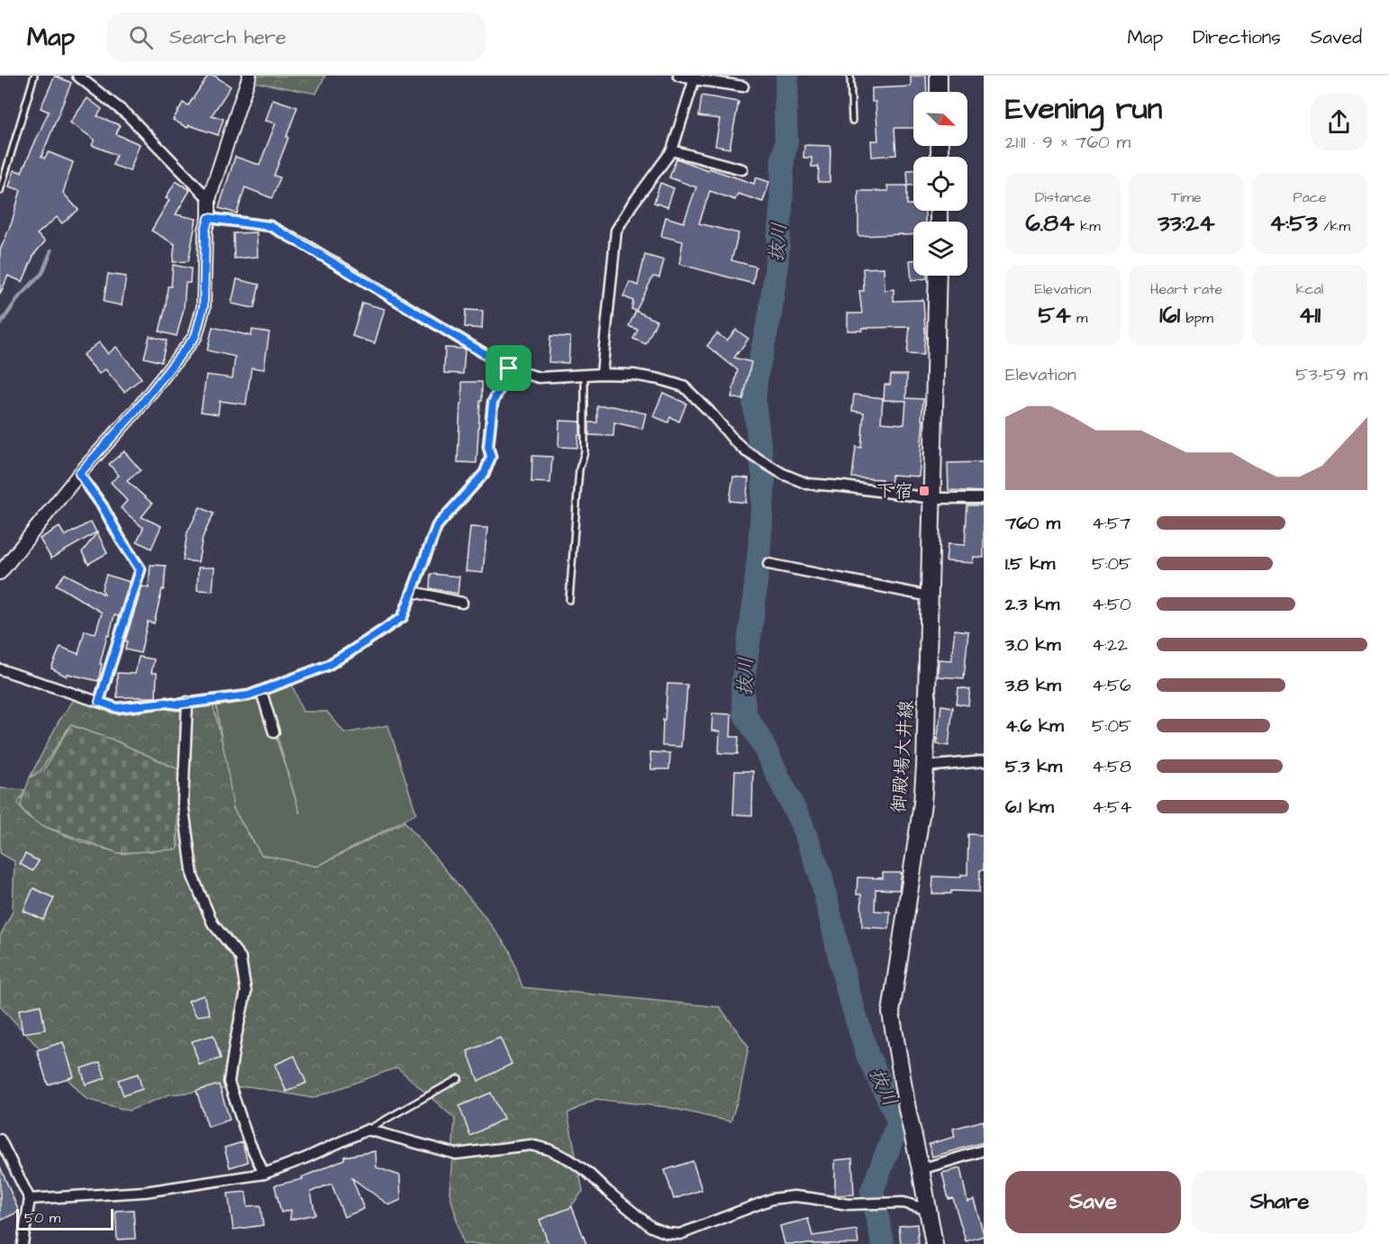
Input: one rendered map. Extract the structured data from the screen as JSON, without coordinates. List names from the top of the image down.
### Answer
{
  "streets": {
    "main road": ["御殿場大井線"]
  },
  "water": ["抜川"],
  "places": {
    "transit": ["下宿"]
  },
  "scale_bar": "50 m",
  "north": "bottom right",
  "page": {
    "header": "Map",
    "search": "Search here",
    "nav": ["Map", "Directions", "Saved"],
    "heading": ["Evening run", "21:11 · 9 × 760 m"],
    "stats": [
      ["Distance", "6.84 km"],
      ["Time", "33:24"],
      ["Pace", "4:53 /km"],
      ["Elevation", "54 m"],
      ["Heart rate", "161 bpm"],
      ["kcal", "411"]
    ],
    "chart": ["Elevation", "53–59 m"],
    "list": [
      {
        "name": "760 m",
        "note": "4:57"
      },
      {
        "name": "1.5 km",
        "note": "5:05"
      },
      {
        "name": "2.3 km",
        "note": "4:50"
      },
      {
        "name": "3.0 km",
        "note": "4:22"
      },
      {
        "name": "3.8 km",
        "note": "4:56"
      },
      {
        "name": "4.6 km",
        "note": "5:05"
      },
      {
        "name": "5.3 km",
        "note": "4:58"
      },
      {
        "name": "6.1 km",
        "note": "4:54"
      }
    ],
    "buttons": ["Save", "Share"],
    "scale": "50 m"
  }
}
